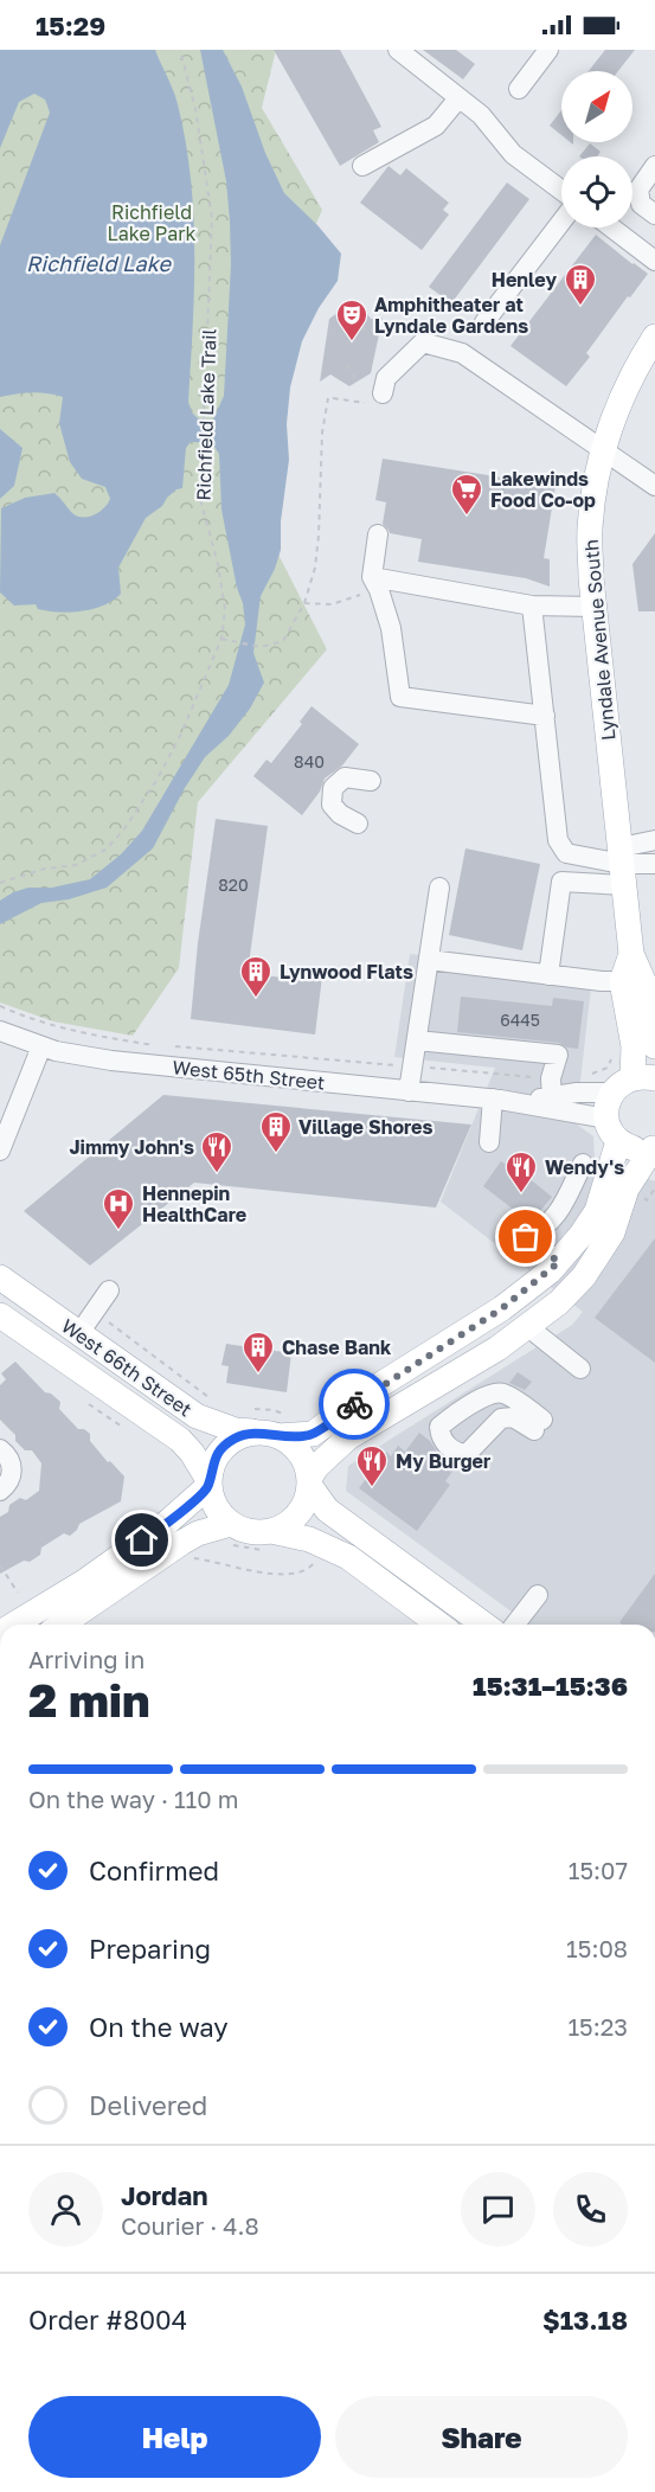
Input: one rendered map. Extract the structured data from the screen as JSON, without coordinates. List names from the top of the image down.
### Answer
{
  "streets": {
    "main road": ["Lyndale Avenue South", "West 66th Street"],
    "street": ["West 65th Street"],
    "path": ["Richfield Lake Trail"]
  },
  "water": ["Richfield Lake"],
  "parks": ["Richfield Lake Park"],
  "places": {
    "building": [
      "Henley",
      "Lynwood Flats",
      "Village Shores",
      "Chase Bank"
    ],
    "theatre": ["Amphitheater at Lyndale Gardens"],
    "supermarket": ["Lakewinds Food Co-op"],
    "restaurant": ["Jimmy John's", "Wendy's", "My Burger"],
    "hospital": ["Hennepin HealthCare"]
  },
  "house_numbers": ["840", "820", "6445"],
  "north": "top right",
  "page": {
    "status": "15:29",
    "heading": ["2 min", "Arriving in", "15:31–15:36"],
    "panel": [
      "Jordan",
      "Courier · 4.8",
      "Order #8004",
      "$13.18"
    ],
    "bar": "On the way · 110 m",
    "list": [
      ["Confirmed", "15:07"],
      ["Preparing", "15:08"],
      ["On the way", "15:23"],
      "Delivered"
    ],
    "buttons": ["Help", "Share"]
  }
}
